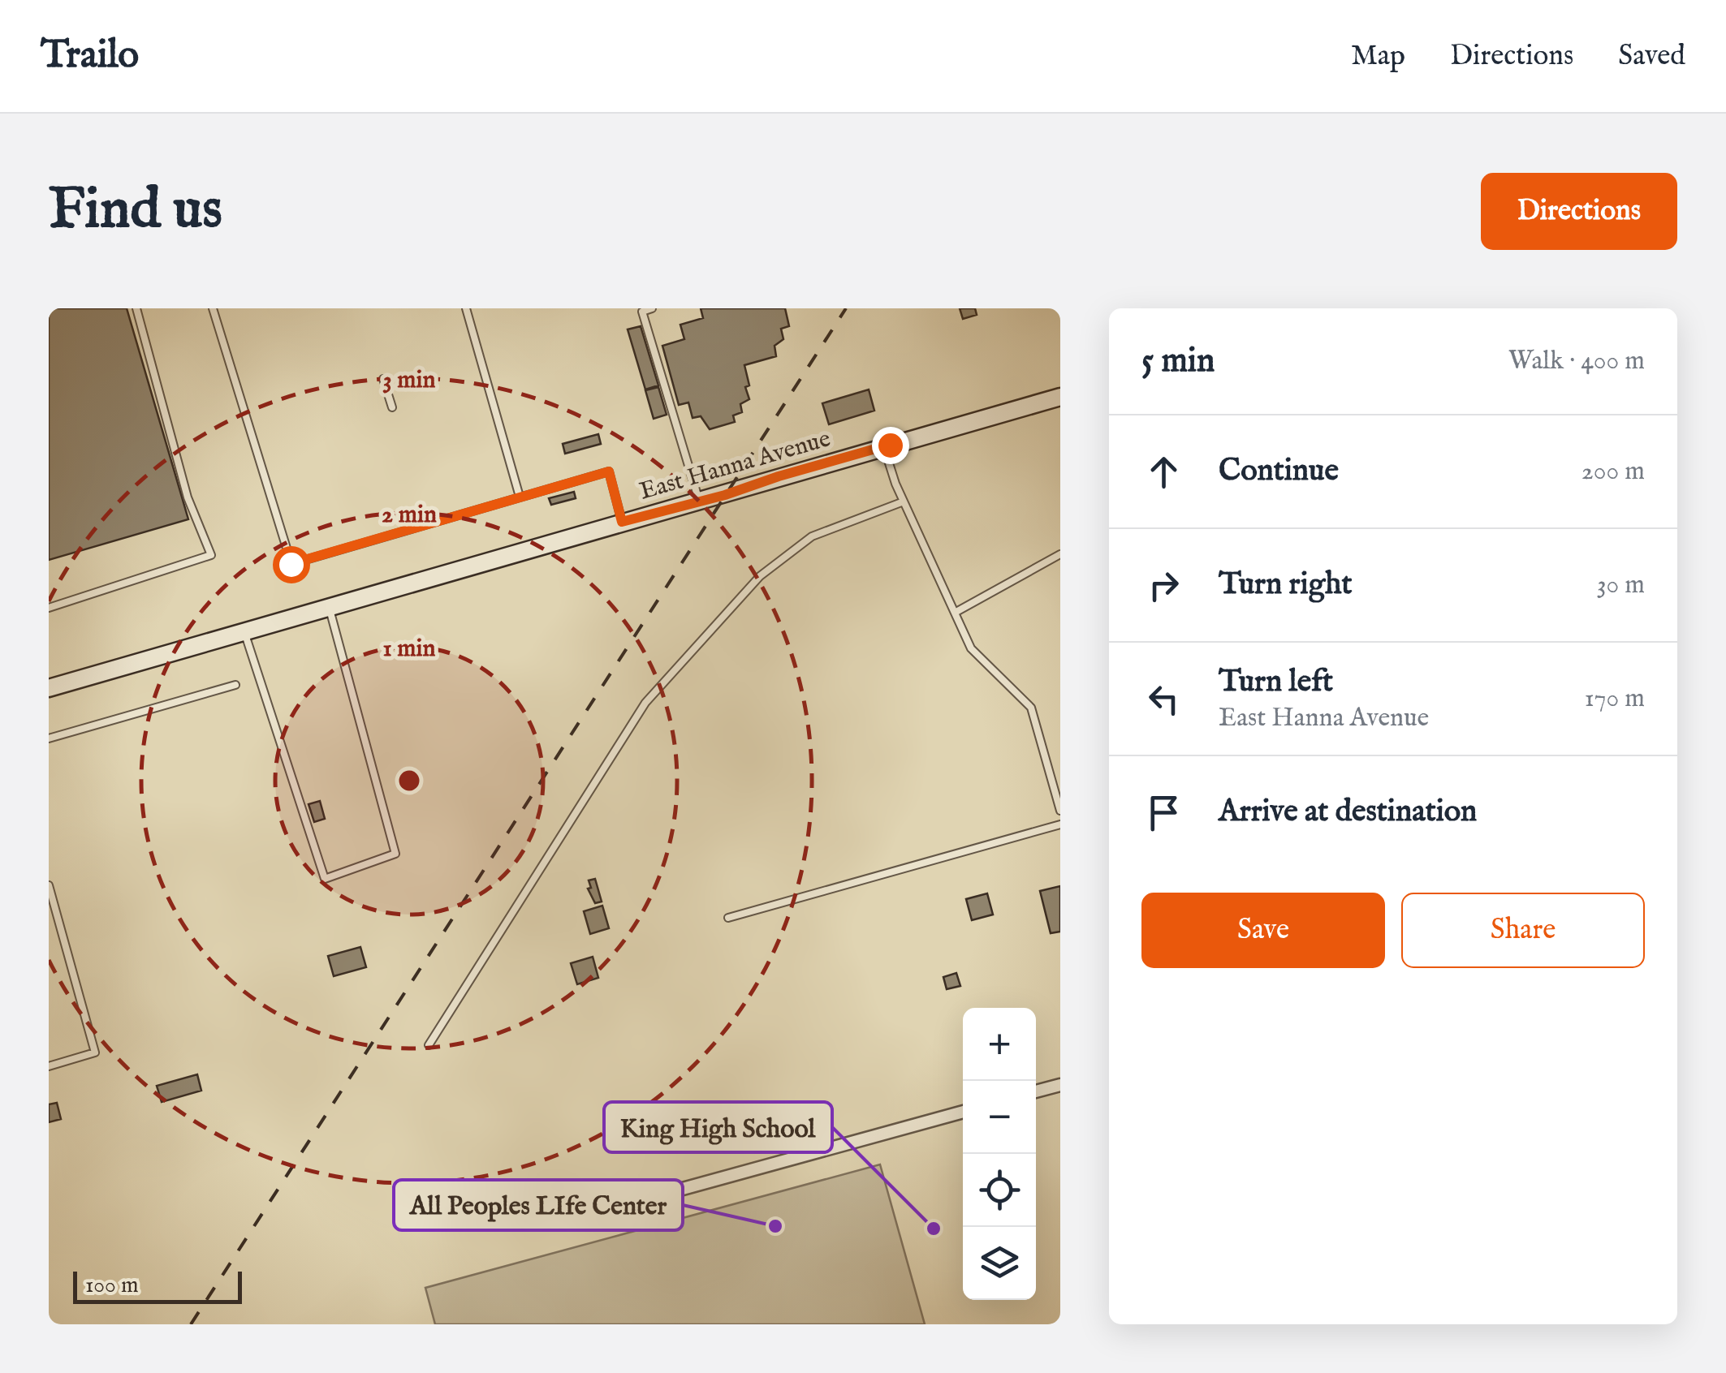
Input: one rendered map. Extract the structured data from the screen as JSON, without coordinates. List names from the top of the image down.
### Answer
{
  "streets": {
    "street": ["East Hanna Avenue"]
  },
  "places": ["All Peoples LIfe Center", "King High School"],
  "scale_bar": "100 m",
  "page": {
    "header": "Trailo",
    "nav": ["Map", "Directions", "Saved"],
    "buttons": [
      "Directions",
      ["Save", "Share"]
    ],
    "title": "Find us",
    "heading": ["5 min", "Walk · 400 m"],
    "list": [
      ["Continue", "200 m"],
      ["Turn right", "30 m"],
      ["Turn left", "East Hanna Avenue", "170 m"],
      "Arrive at destination"
    ],
    "map_buttons": ["+", "−"],
    "scale": "100 m"
  },
  "rings": ["3 min", "2 min", "1 min"]
}
